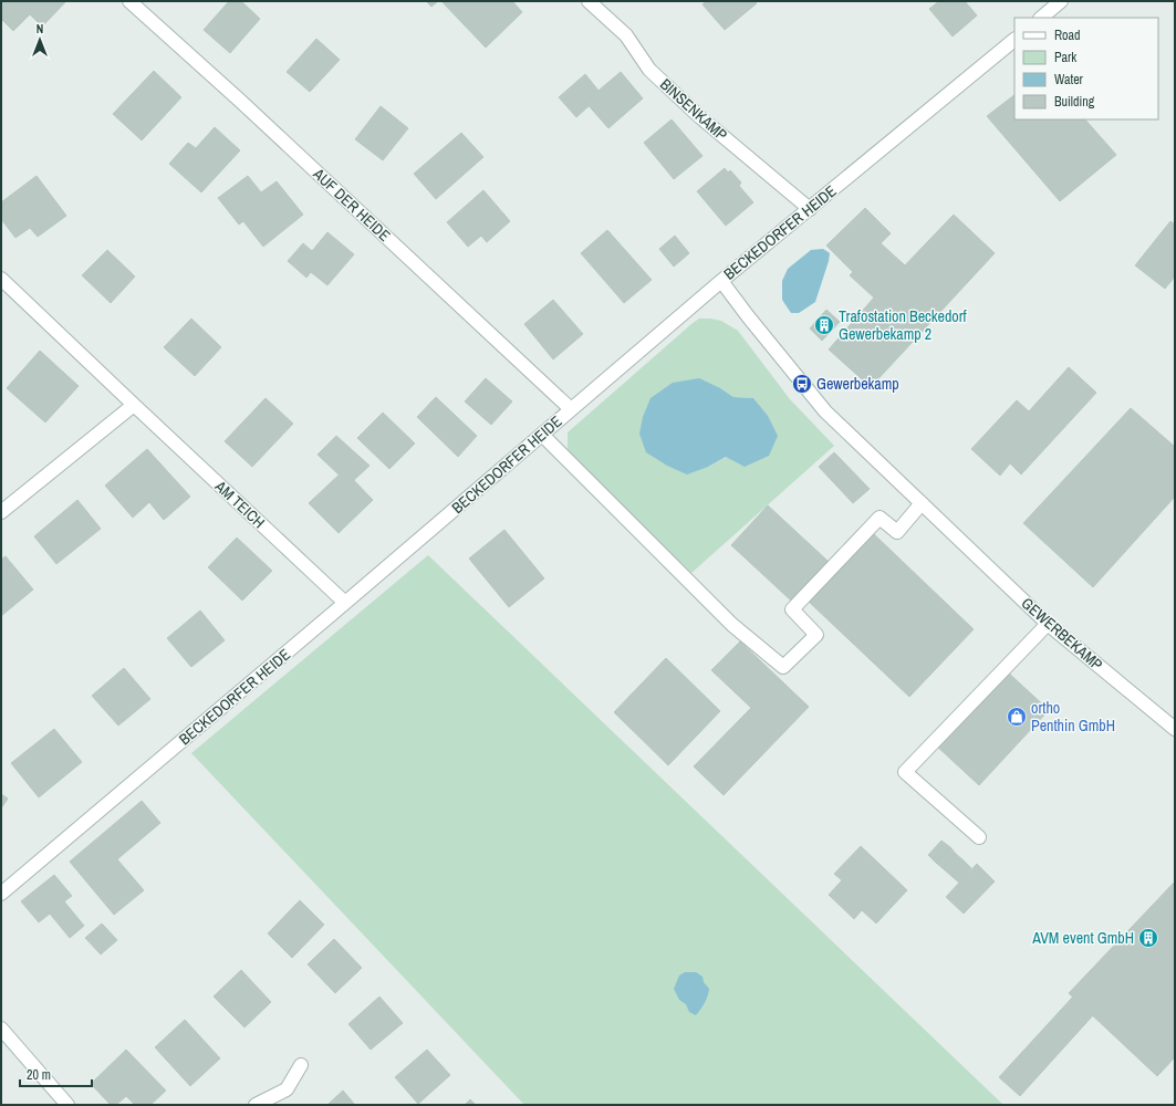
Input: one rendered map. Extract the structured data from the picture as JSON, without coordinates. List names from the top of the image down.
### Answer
{
  "streets": {
    "street": [
      "BINSENKAMP",
      "AUF DER HEIDE",
      "BECKEDORFER HEIDE",
      "AM TEICH",
      "GEWERBEKAMP"
    ]
  },
  "crossings": [
    ["BINSENKAMP", "BECKEDORFER HEIDE"],
    ["AUF DER HEIDE", "BECKEDORFER HEIDE"],
    ["BECKEDORFER HEIDE", "AM TEICH"],
    ["BECKEDORFER HEIDE", "GEWERBEKAMP"]
  ],
  "places": {
    "building": ["Trafostation Beckedorf Gewerbekamp 2", "AVM event GmbH"],
    "bus stop": ["Gewerbekamp"],
    "shop": ["ortho Penthin GmbH"]
  },
  "legend": [
    "Road",
    "Park",
    "Water",
    "Building"
  ],
  "scale_bar": "20 m",
  "north": "top"
}
